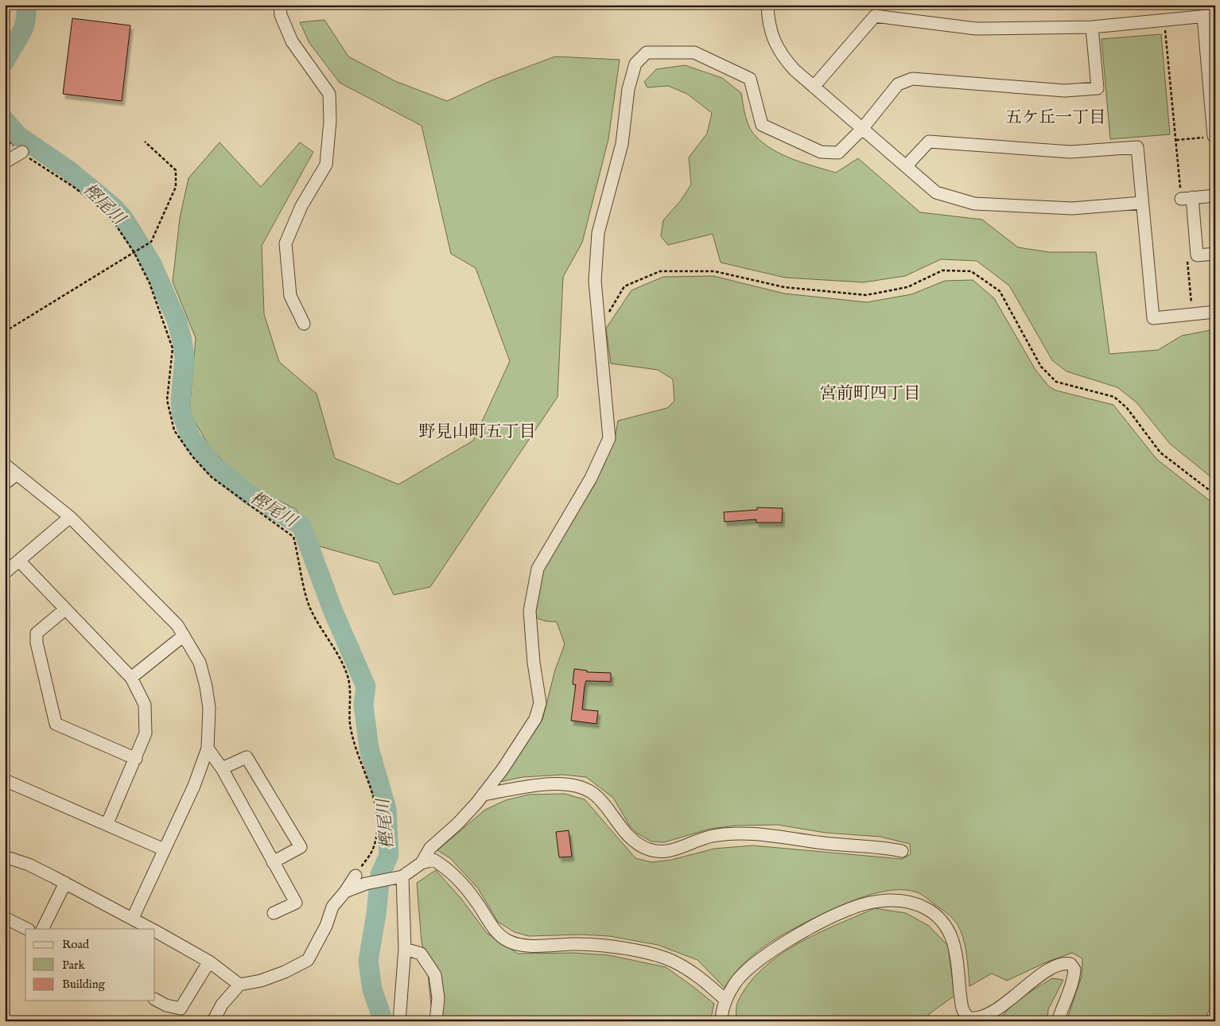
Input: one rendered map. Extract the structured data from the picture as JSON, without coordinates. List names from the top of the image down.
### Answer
{
  "districts": ["五ケ丘一丁目", "宮前町四丁目", "野見山町五丁目"],
  "water": ["樫尾川"],
  "legend": ["Road", "Park", "Building"]
}
